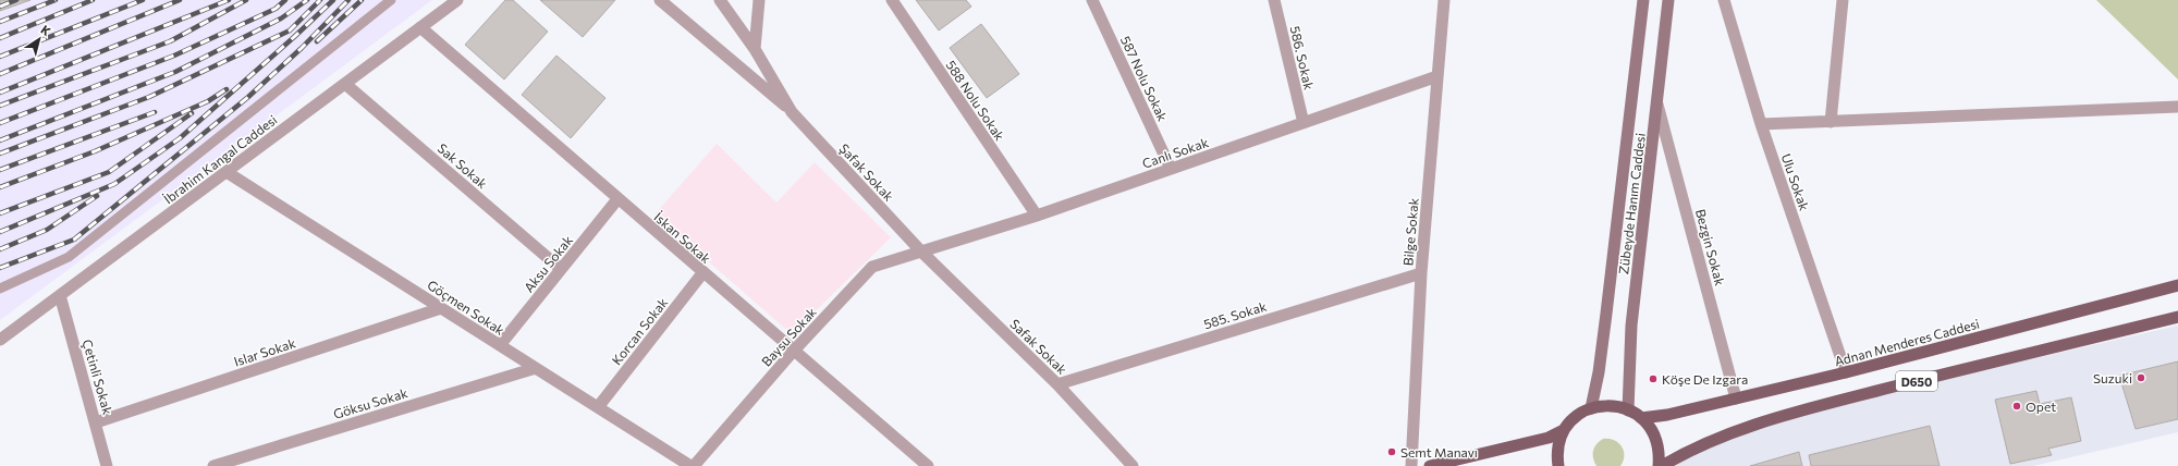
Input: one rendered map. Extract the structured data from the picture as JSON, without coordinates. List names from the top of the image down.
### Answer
{
  "streets": {
    "main road": ["Zübeyde Hanım Caddesi", "Adnan Menderes Caddesi", "D650"],
    "street": [
      "586. Sokak",
      "587 Nolu Sokak",
      "588 Nolu Sokak",
      "Canlı Sokak",
      "İbrahim Kangal Caddesi",
      "Sak Sokak",
      "Şafak Sokak",
      "Ulu Sokak",
      "Bilge Sokak",
      "İskan Sokak",
      "Bezgin Sokak",
      "Aksu Sokak",
      "Göçmen Sokak",
      "585. Sokak",
      "Korcan Sokak",
      "Baysu Sokak",
      "Safak Sokak",
      "Islar Sokak",
      "Çetinli Sokak",
      "Göksu Sokak"
    ]
  },
  "crossings": [
    ["586. Sokak", "Canlı Sokak"],
    ["587 Nolu Sokak", "Canlı Sokak"],
    ["588 Nolu Sokak", "Canlı Sokak"],
    ["Canlı Sokak", "Şafak Sokak"],
    ["Canlı Sokak", "Bilge Sokak"],
    ["Canlı Sokak", "Baysu Sokak"],
    ["Canlı Sokak", "Safak Sokak"],
    ["İbrahim Kangal Caddesi", "Sak Sokak"],
    ["İbrahim Kangal Caddesi", "İskan Sokak"],
    ["İbrahim Kangal Caddesi", "Göçmen Sokak"],
    ["İbrahim Kangal Caddesi", "Çetinli Sokak"],
    ["Sak Sokak", "Aksu Sokak"],
    ["Şafak Sokak", "Baysu Sokak"],
    ["Şafak Sokak", "Safak Sokak"],
    ["Ulu Sokak", "Adnan Menderes Caddesi"],
    ["Zübeyde Hanım Caddesi", "Bezgin Sokak"],
    ["Bilge Sokak", "585. Sokak"],
    ["İskan Sokak", "Aksu Sokak"],
    ["İskan Sokak", "Korcan Sokak"],
    ["İskan Sokak", "Baysu Sokak"],
    ["Bezgin Sokak", "Adnan Menderes Caddesi"],
    ["Aksu Sokak", "Göçmen Sokak"],
    ["Göçmen Sokak", "Korcan Sokak"],
    ["Göçmen Sokak", "Baysu Sokak"],
    ["Göçmen Sokak", "Islar Sokak"],
    ["Göçmen Sokak", "Göksu Sokak"],
    ["585. Sokak", "Safak Sokak"],
    ["Baysu Sokak", "Safak Sokak"],
    ["Islar Sokak", "Çetinli Sokak"]
  ],
  "places": [
    "Suzuki",
    "Köşe De Izgara",
    "Opet",
    "Semt Manavı"
  ],
  "north": "top right"
}
